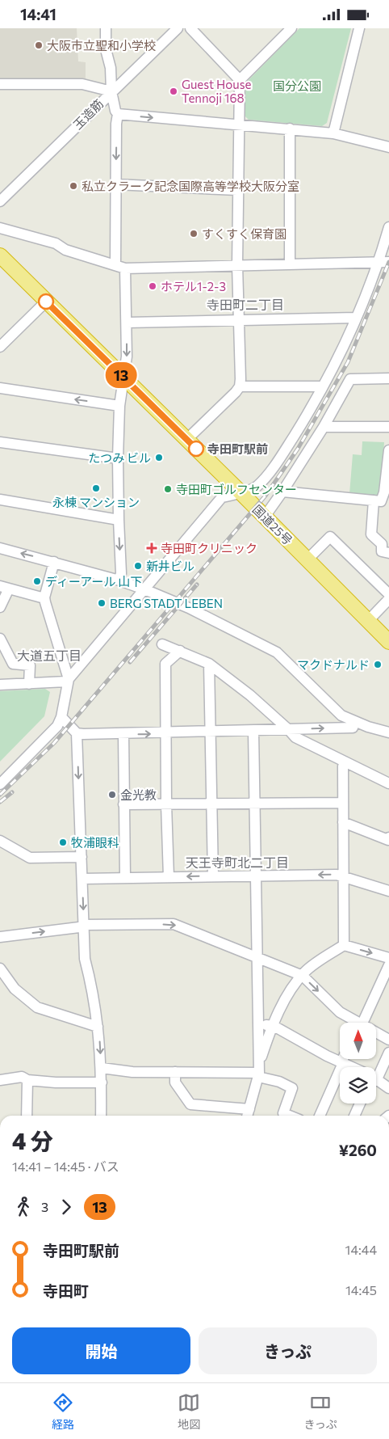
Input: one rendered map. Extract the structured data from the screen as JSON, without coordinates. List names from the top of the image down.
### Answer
{
  "streets": {
    "highway": ["国道25号"],
    "street": ["玉造筋"]
  },
  "districts": ["寺田町二丁目", "大道五丁目", "天王寺町北二丁目"],
  "parks": ["国分公園"],
  "places": {
    "other": [
      "大阪市立聖和小学校",
      "Guest House Tennoji 168",
      "私立クラーク記念国際高等学校大阪分室",
      "すくすく保育園",
      "ホテル1-2-3",
      "寺田町駅前",
      "たつみ ビル",
      "永棟 マンション",
      "寺田町ゴルフセンター",
      "新井ビル",
      "ディーアール 山下",
      "BERG STADT LEBEN",
      "マクドナルド",
      "金光教",
      "牧浦眼科"
    ],
    "health": ["寺田町クリニック"]
  },
  "lines": ["bus line 13"],
  "north": "top",
  "page": {
    "status": "14:41",
    "on_map": "13",
    "heading": ["4 分", "14:41 – 14:45 · バス", "¥260"],
    "legs": ["3", "13"],
    "list": [
      {
        "name": "寺田町駅前",
        "value": "14:44"
      },
      {
        "name": "寺田町",
        "value": "14:45"
      }
    ],
    "buttons": ["開始", "きっぷ"],
    "tabs": ["経路", "地図", "きっぷ"]
  }
}
